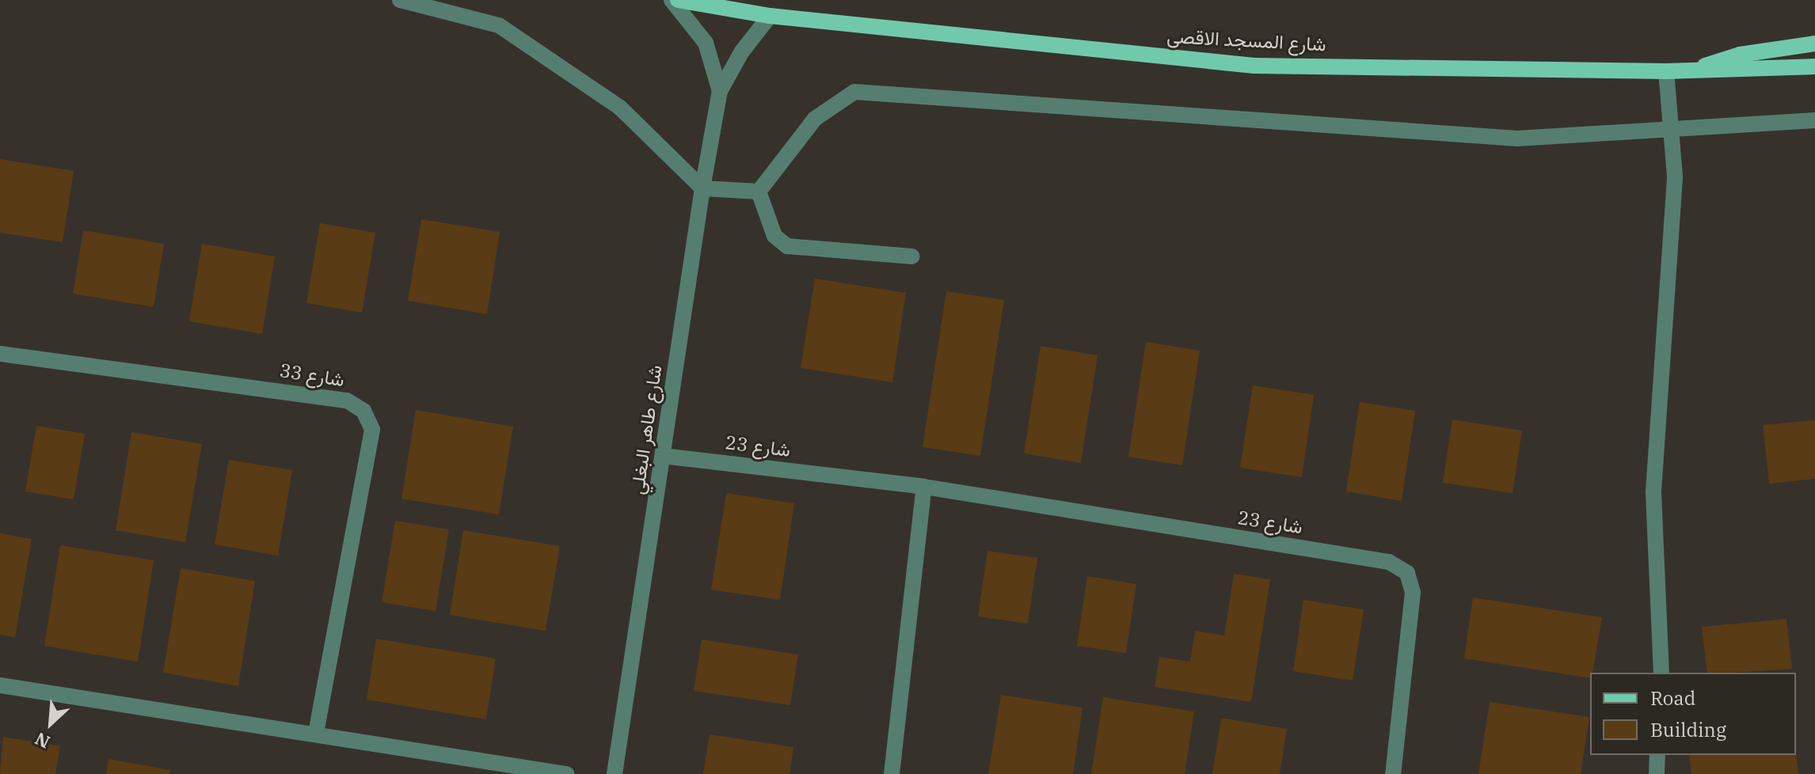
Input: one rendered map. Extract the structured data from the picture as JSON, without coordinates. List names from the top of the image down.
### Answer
{
  "streets": {
    "main road": ["شارع المسجد الاقصى"],
    "street": ["شارع 33", "شارع طاهر البغلي", "شارع 23"]
  },
  "crossings": [
    ["شارع المسجد الاقصى", "شارع طاهر البغلي"],
    ["شارع طاهر البغلي", "شارع 23"]
  ],
  "legend": ["Road", "Building"],
  "north": "bottom left"
}
